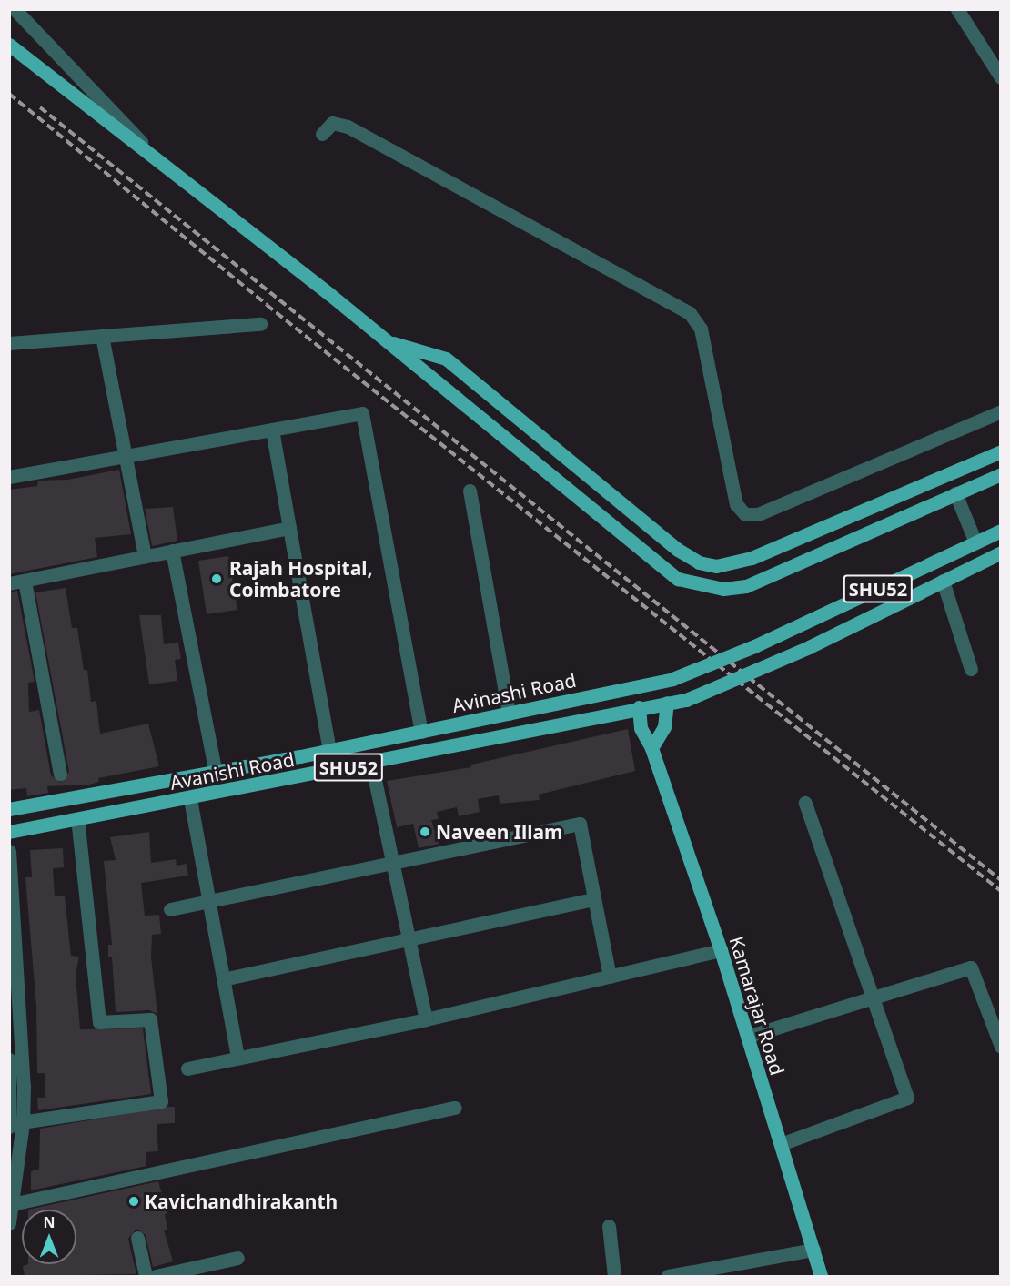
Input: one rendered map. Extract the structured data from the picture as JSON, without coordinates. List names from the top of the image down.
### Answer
{
  "streets": {
    "main road": [
      "SHU52",
      "Avinashi Road",
      "Avanishi Road",
      "Kamarajar Road"
    ]
  },
  "crossings": [
    ["SHU52", "Avanishi Road"],
    ["Avanishi Road", "Kamarajar Road"]
  ],
  "places": ["Rajah Hospital, Coimbatore", "Naveen Illam", "Kavichandhirakanth"],
  "north": "top"
}
